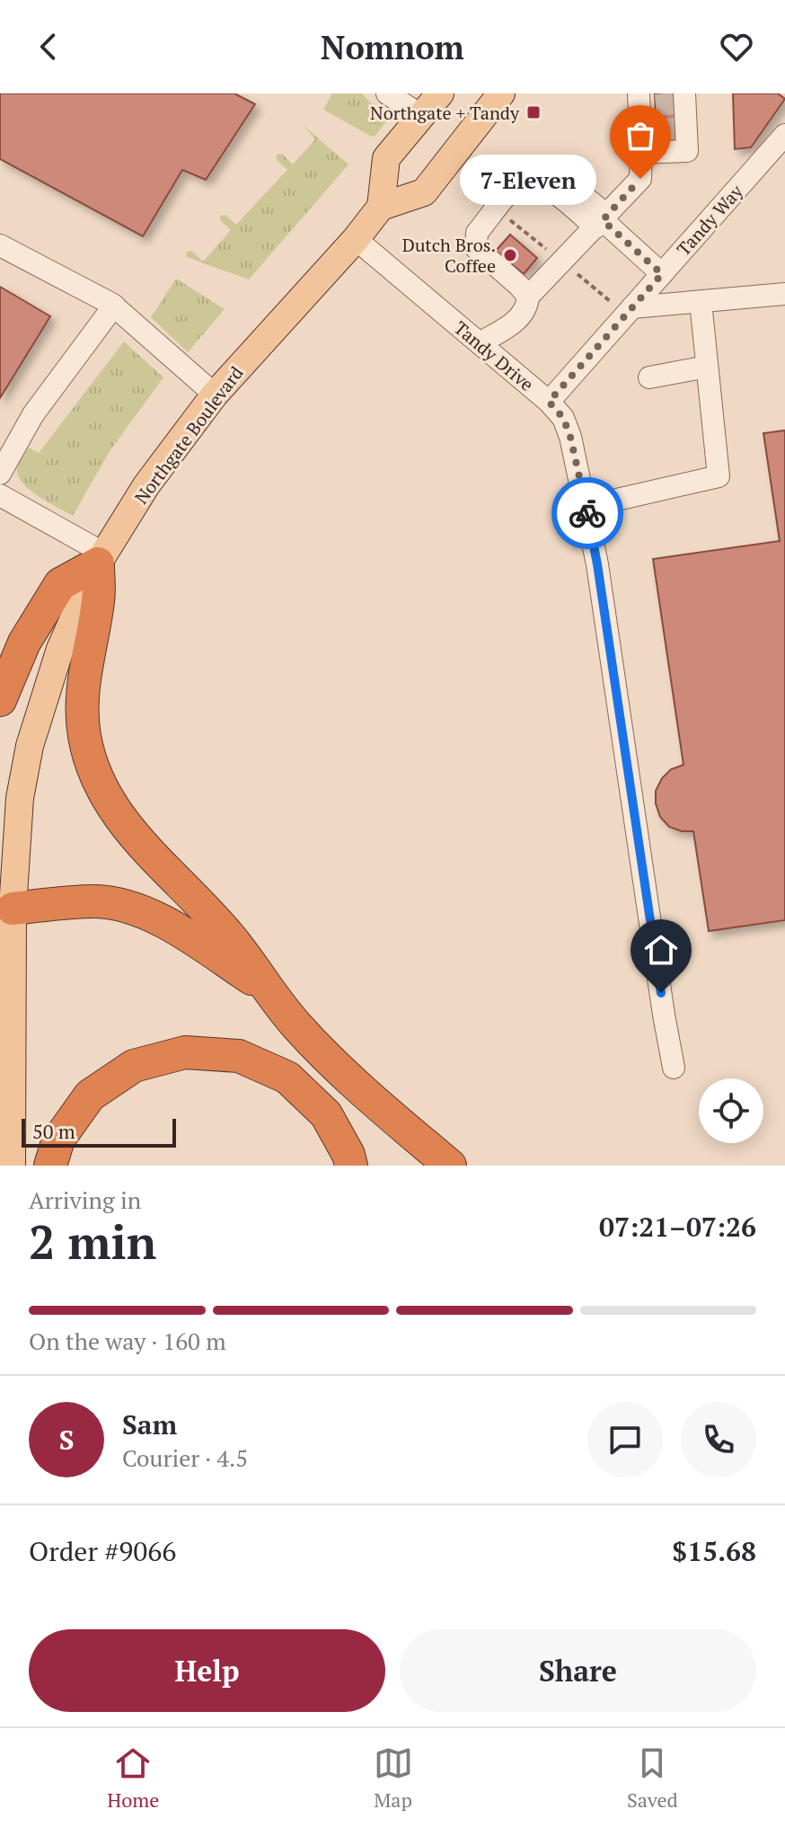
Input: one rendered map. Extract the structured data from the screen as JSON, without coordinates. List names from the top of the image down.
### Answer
{
  "streets": {
    "main road": ["Northgate Boulevard"],
    "street": ["Tandy Way", "Tandy Drive"]
  },
  "crossings": [
    ["Tandy Way", "Tandy Drive"],
    ["Tandy Drive", "Northgate Boulevard"]
  ],
  "places": {
    "transit": ["Northgate + Tandy"],
    "other": ["7-Eleven", "Dutch Bros. Coffee"]
  },
  "scale_bar": "50 m",
  "page": {
    "header": "Nomnom",
    "bubble": "7-Eleven",
    "scale": "50 m",
    "heading": ["2 min", "Arriving in", "07:21–07:26"],
    "panel": [
      "Sam",
      "Courier · 4.5",
      "Order #9066",
      "$15.68"
    ],
    "bar": "On the way · 160 m",
    "round": "S",
    "buttons": ["Help", "Share"],
    "tabs": ["Home", "Map", "Saved"]
  }
}
